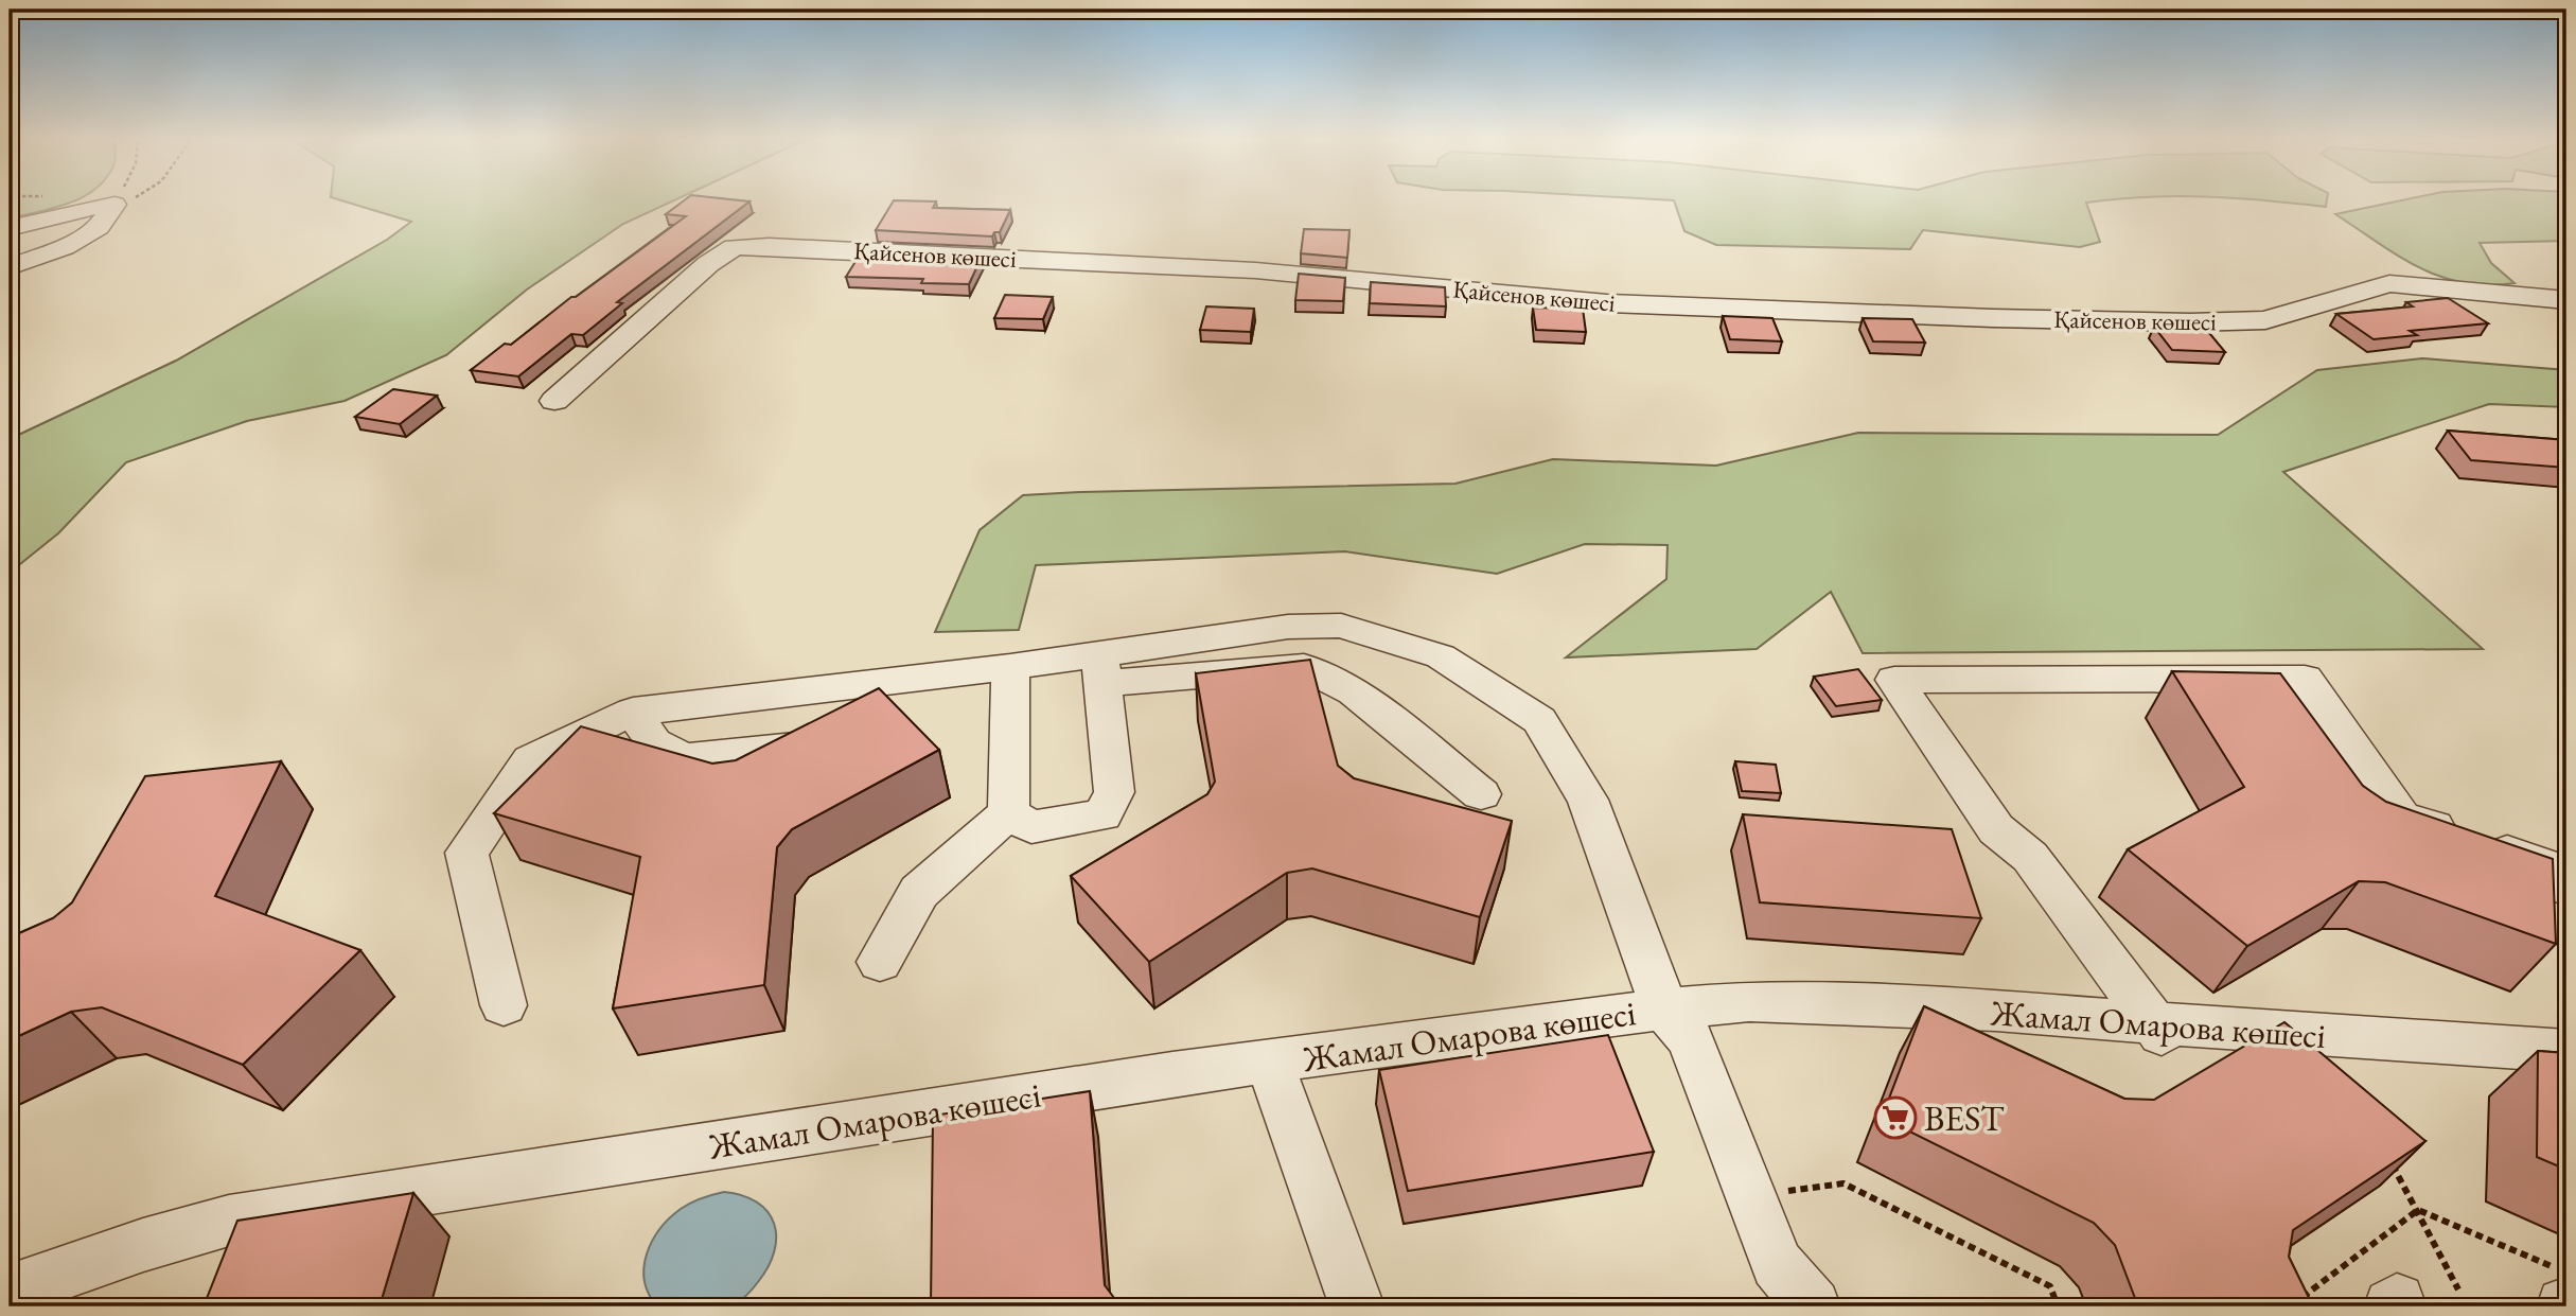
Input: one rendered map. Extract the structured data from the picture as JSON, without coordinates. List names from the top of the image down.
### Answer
{
  "streets": {
    "street": ["Қайсенов көшесі", "Жамал Омарова көшесі"]
  },
  "places": {
    "supermarket": ["BEST"]
  }
}
